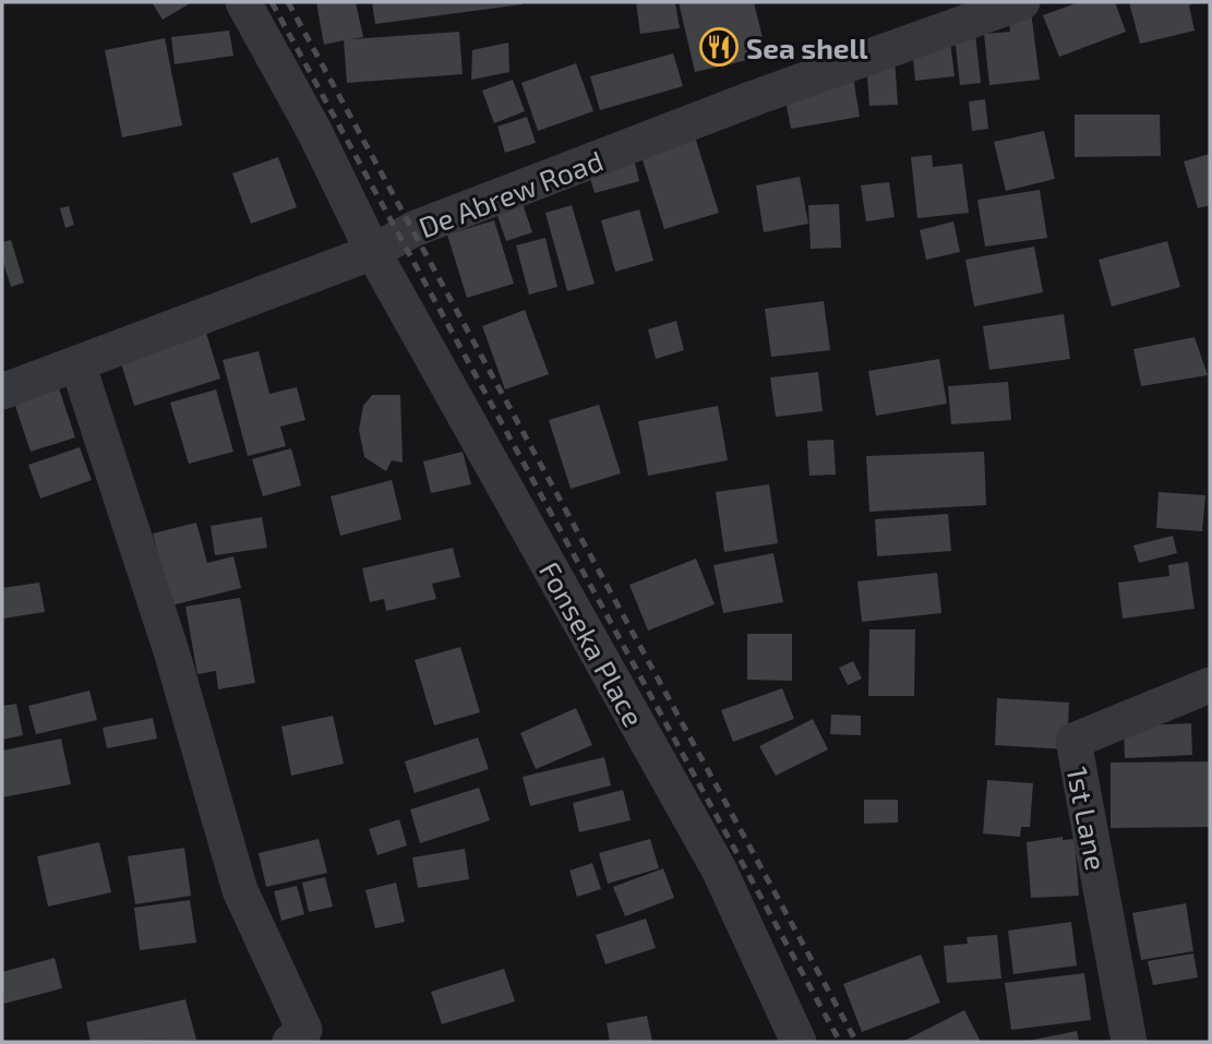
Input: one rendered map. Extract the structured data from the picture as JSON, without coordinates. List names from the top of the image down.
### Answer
{
  "streets": {
    "street": ["De Abrew Road", "Fonseka Place", "1st Lane"]
  },
  "crossings": [
    ["De Abrew Road", "Fonseka Place"]
  ],
  "places": {
    "restaurant": ["Sea shell"]
  }
}
